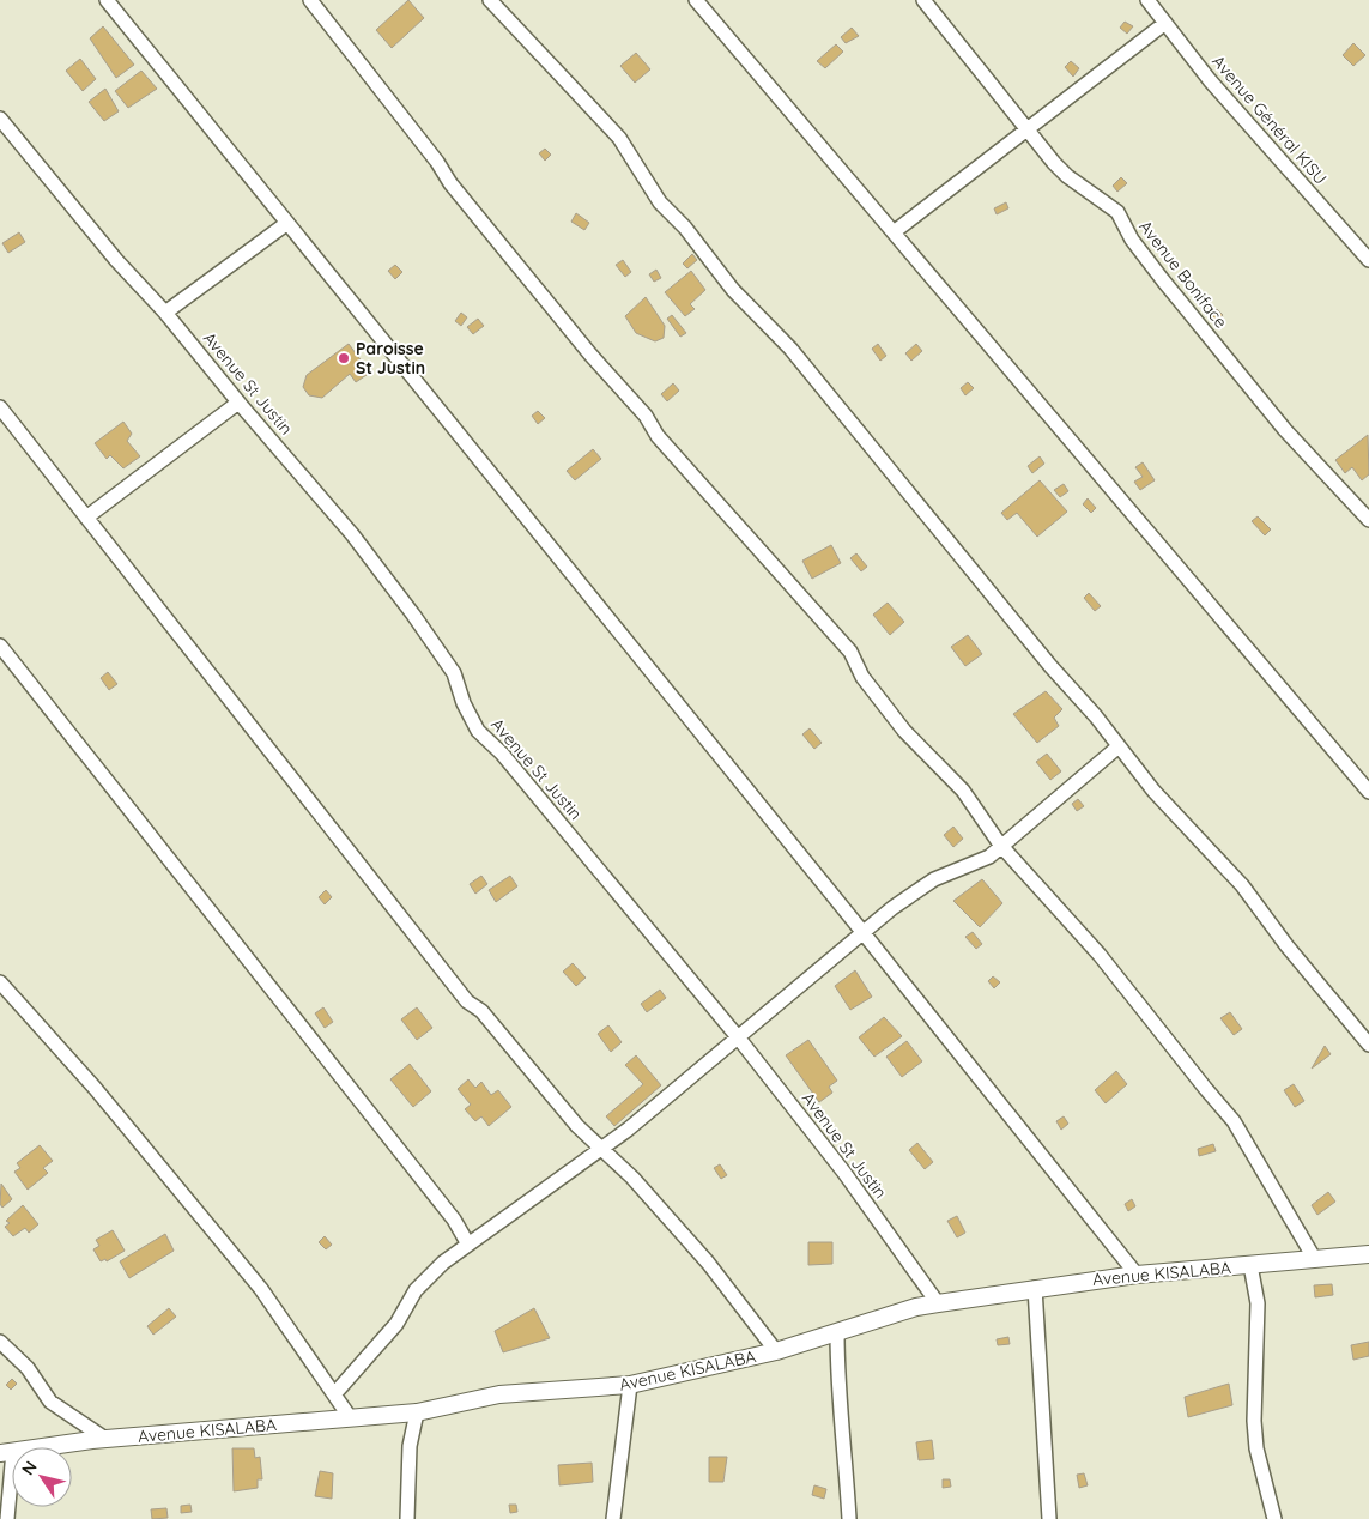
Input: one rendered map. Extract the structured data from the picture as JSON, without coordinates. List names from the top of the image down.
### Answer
{
  "streets": {
    "street": [
      "Avenue Général KISU",
      "Avenue Boniface",
      "Avenue St Justin",
      "Avenue KISALABA"
    ]
  },
  "crossings": [
    ["Avenue St Justin", "Avenue KISALABA"]
  ],
  "places": ["Paroisse St Justin"],
  "north": "top left"
}
